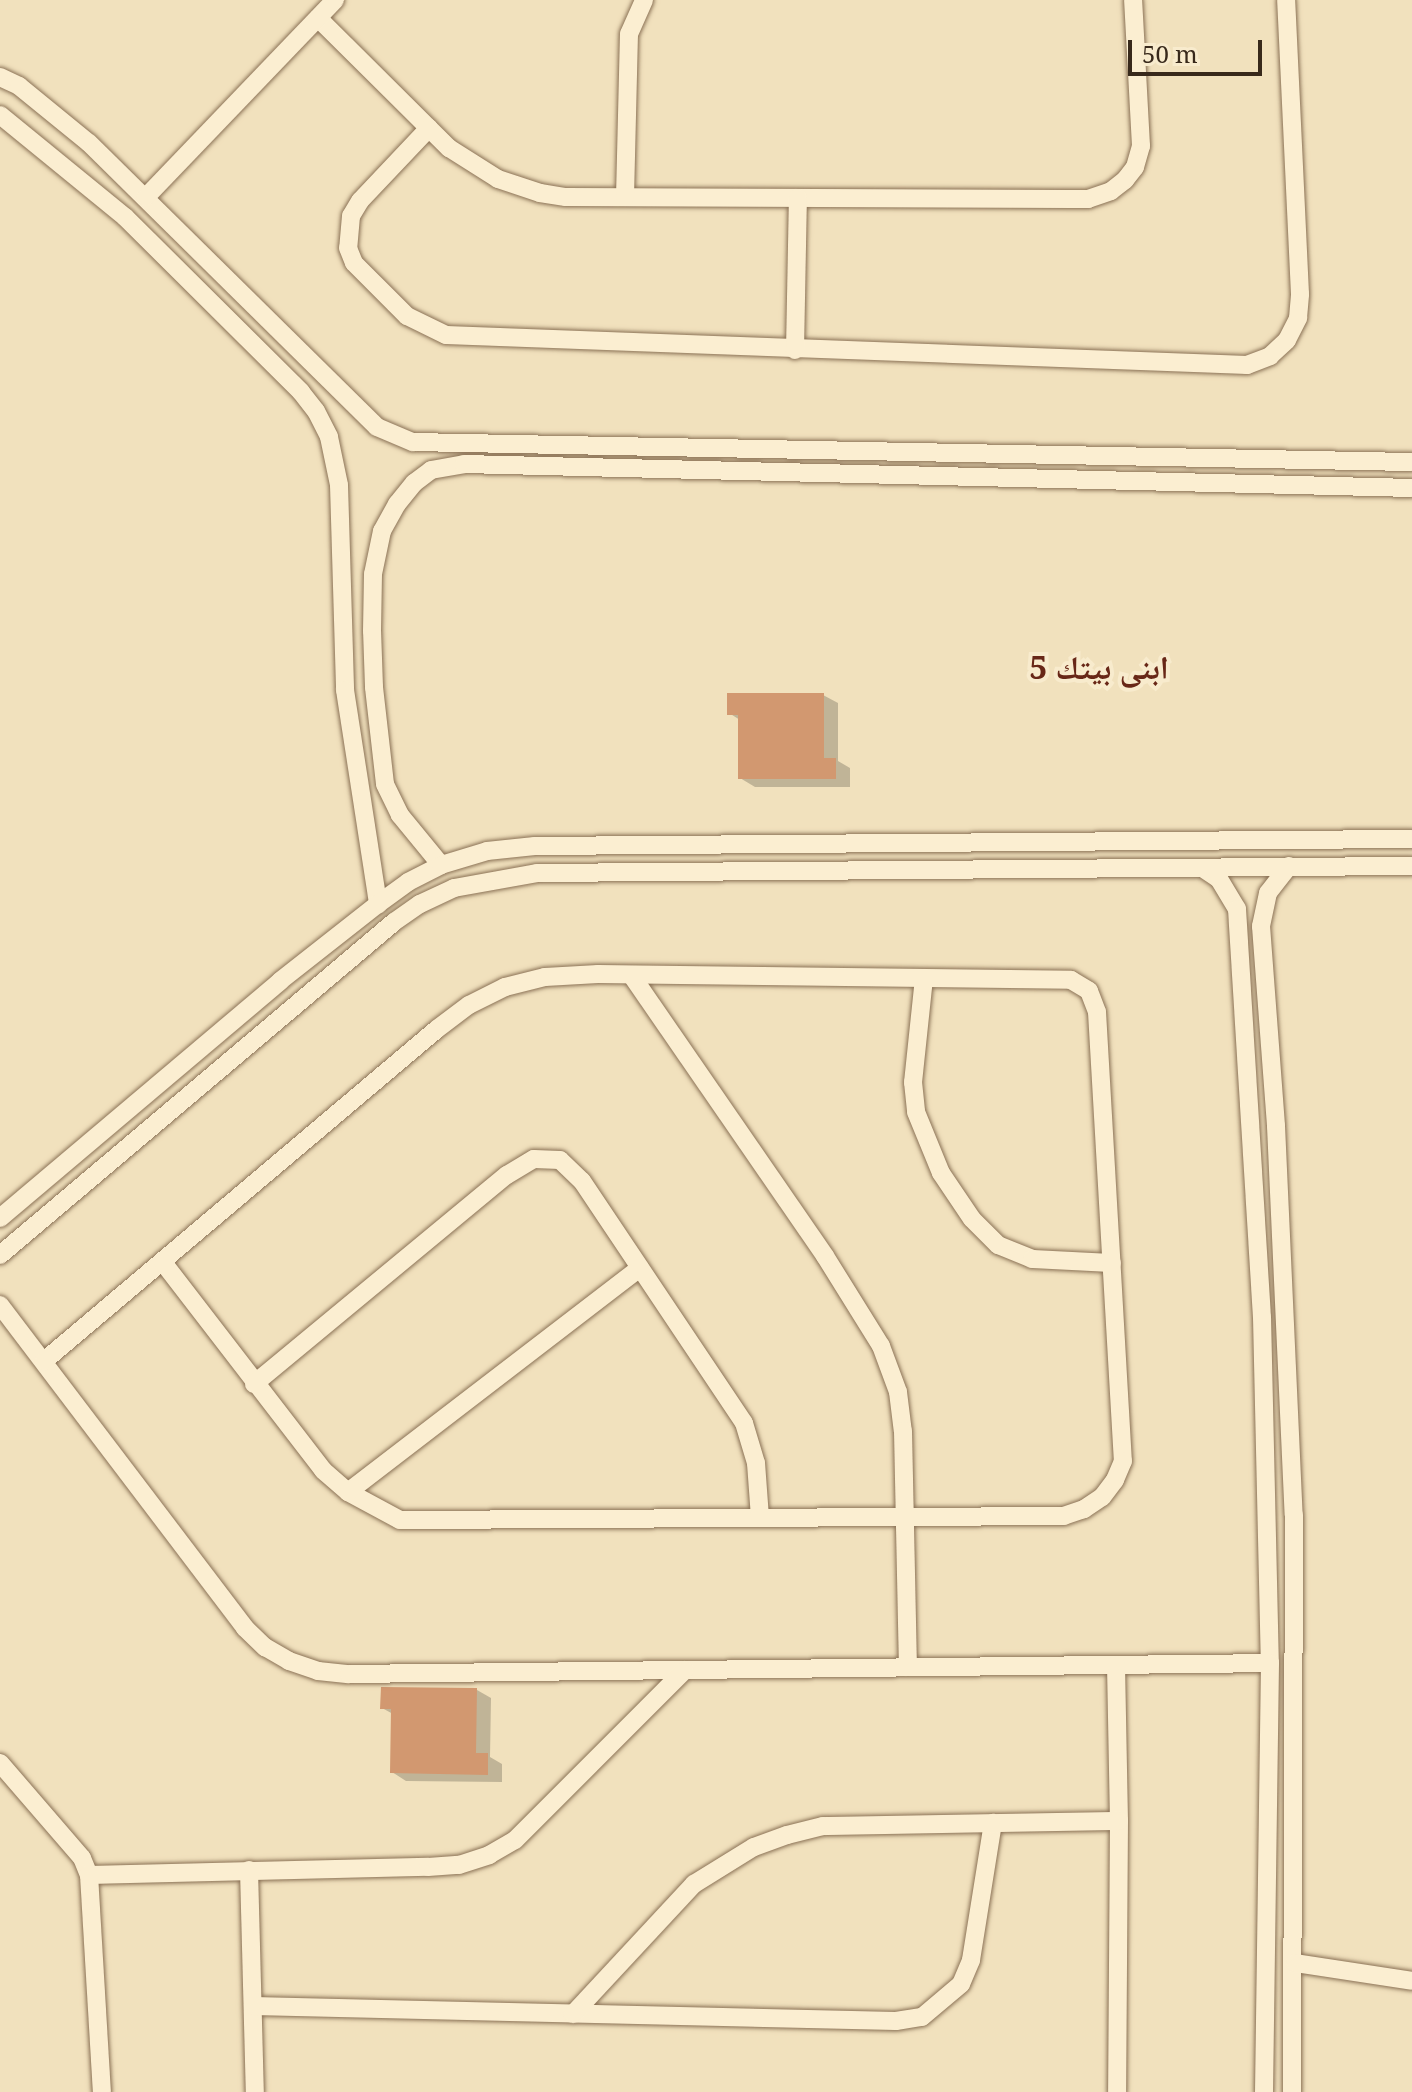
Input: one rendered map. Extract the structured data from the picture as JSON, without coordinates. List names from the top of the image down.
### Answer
{
  "districts": ["ابنى بيتك 5"],
  "scale_bar": "50 m"
}
